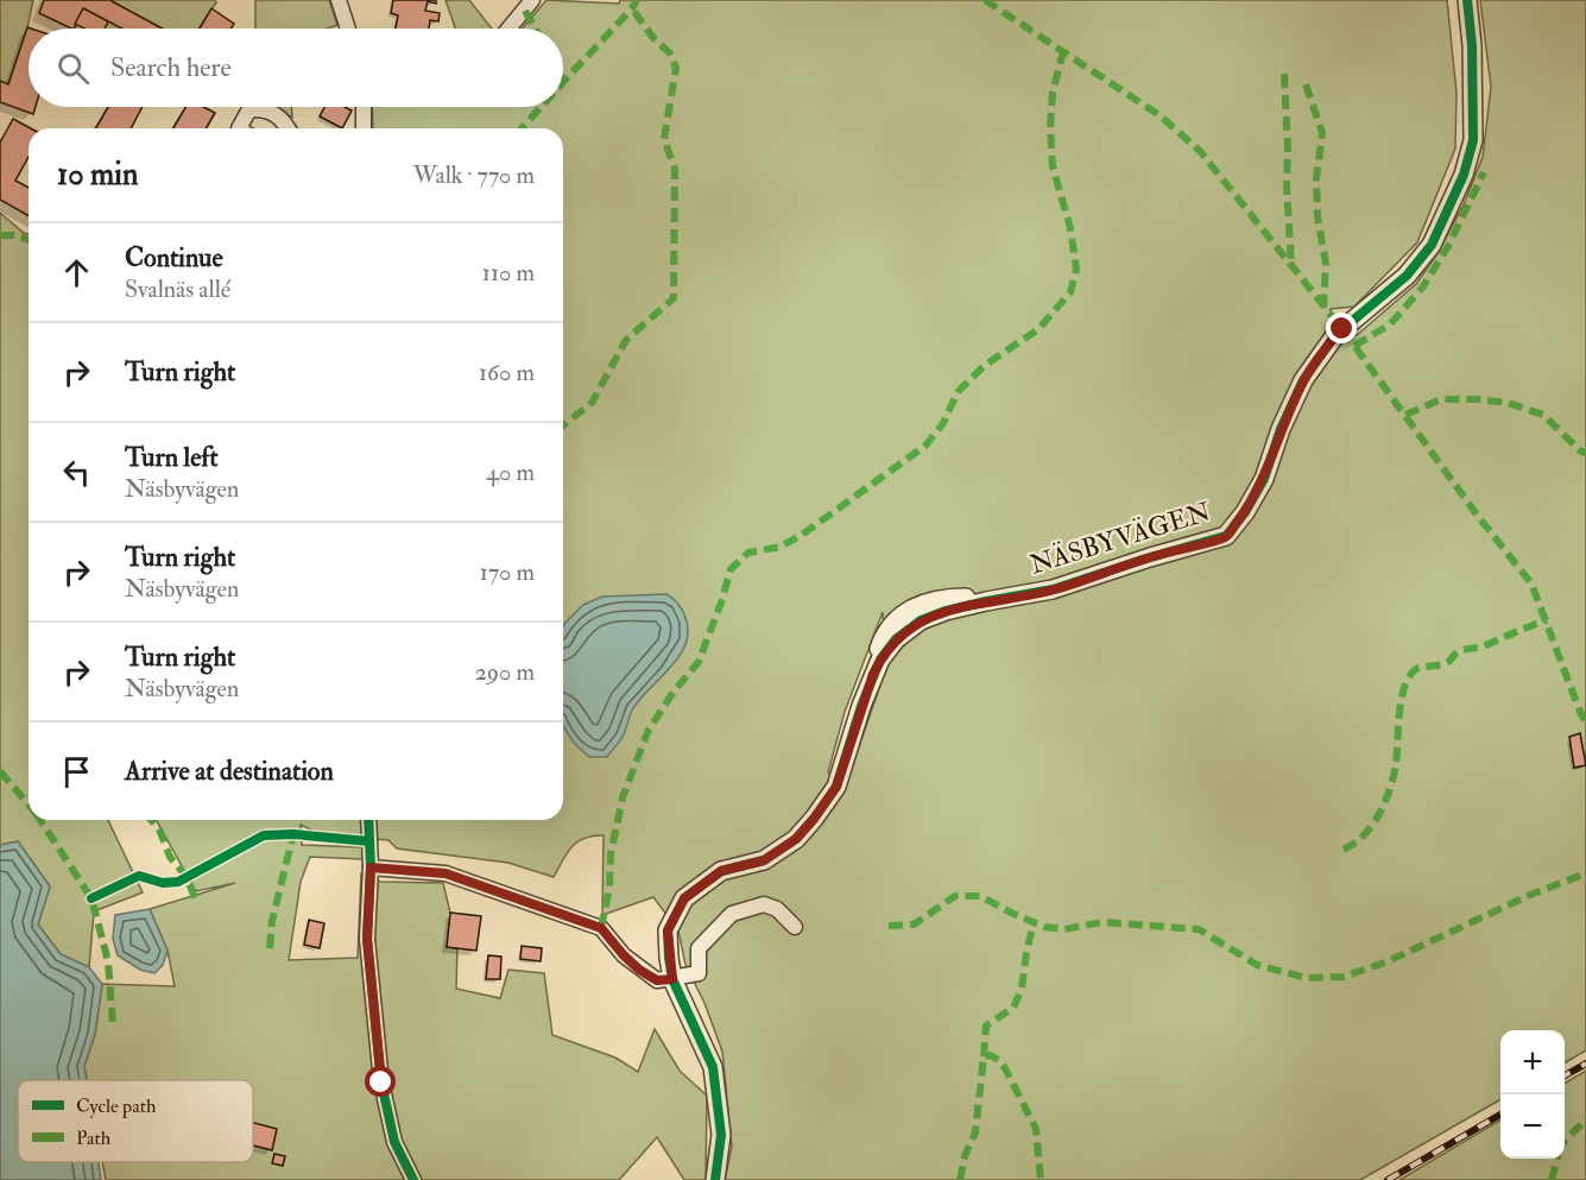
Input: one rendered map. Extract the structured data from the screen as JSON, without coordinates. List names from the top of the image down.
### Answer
{
  "streets": {
    "street": ["NÄSBYVÄGEN"]
  },
  "legend": ["Cycle path", "Path"],
  "page": {
    "search": "Search here",
    "heading": ["10 min", "Walk · 770 m"],
    "list": [
      ["Continue", "Svalnäs allé", "110 m"],
      ["Turn right", "160 m"],
      ["Turn left", "Näsbyvägen", "40 m"],
      ["Turn right", "Näsbyvägen", "170 m"],
      ["Turn right", "Näsbyvägen", "290 m"],
      "Arrive at destination"
    ],
    "map_buttons": ["+", "−"]
  }
}
